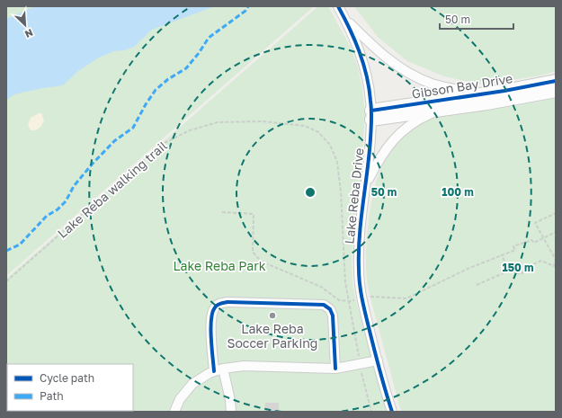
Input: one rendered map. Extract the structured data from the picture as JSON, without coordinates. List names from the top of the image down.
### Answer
{
  "streets": {
    "street": ["Gibson Bay Drive", "Lake Reba Drive"],
    "path": ["Lake Reba walking trail"]
  },
  "crossings": [
    ["Gibson Bay Drive", "Lake Reba Drive"]
  ],
  "parks": ["Lake Reba Park"],
  "places": ["Lake Reba Soccer Parking"],
  "legend": ["Cycle path", "Path"],
  "scale_bar": "50 m",
  "north": "bottom right",
  "rings": ["50 m", "100 m", "150 m"]
}
